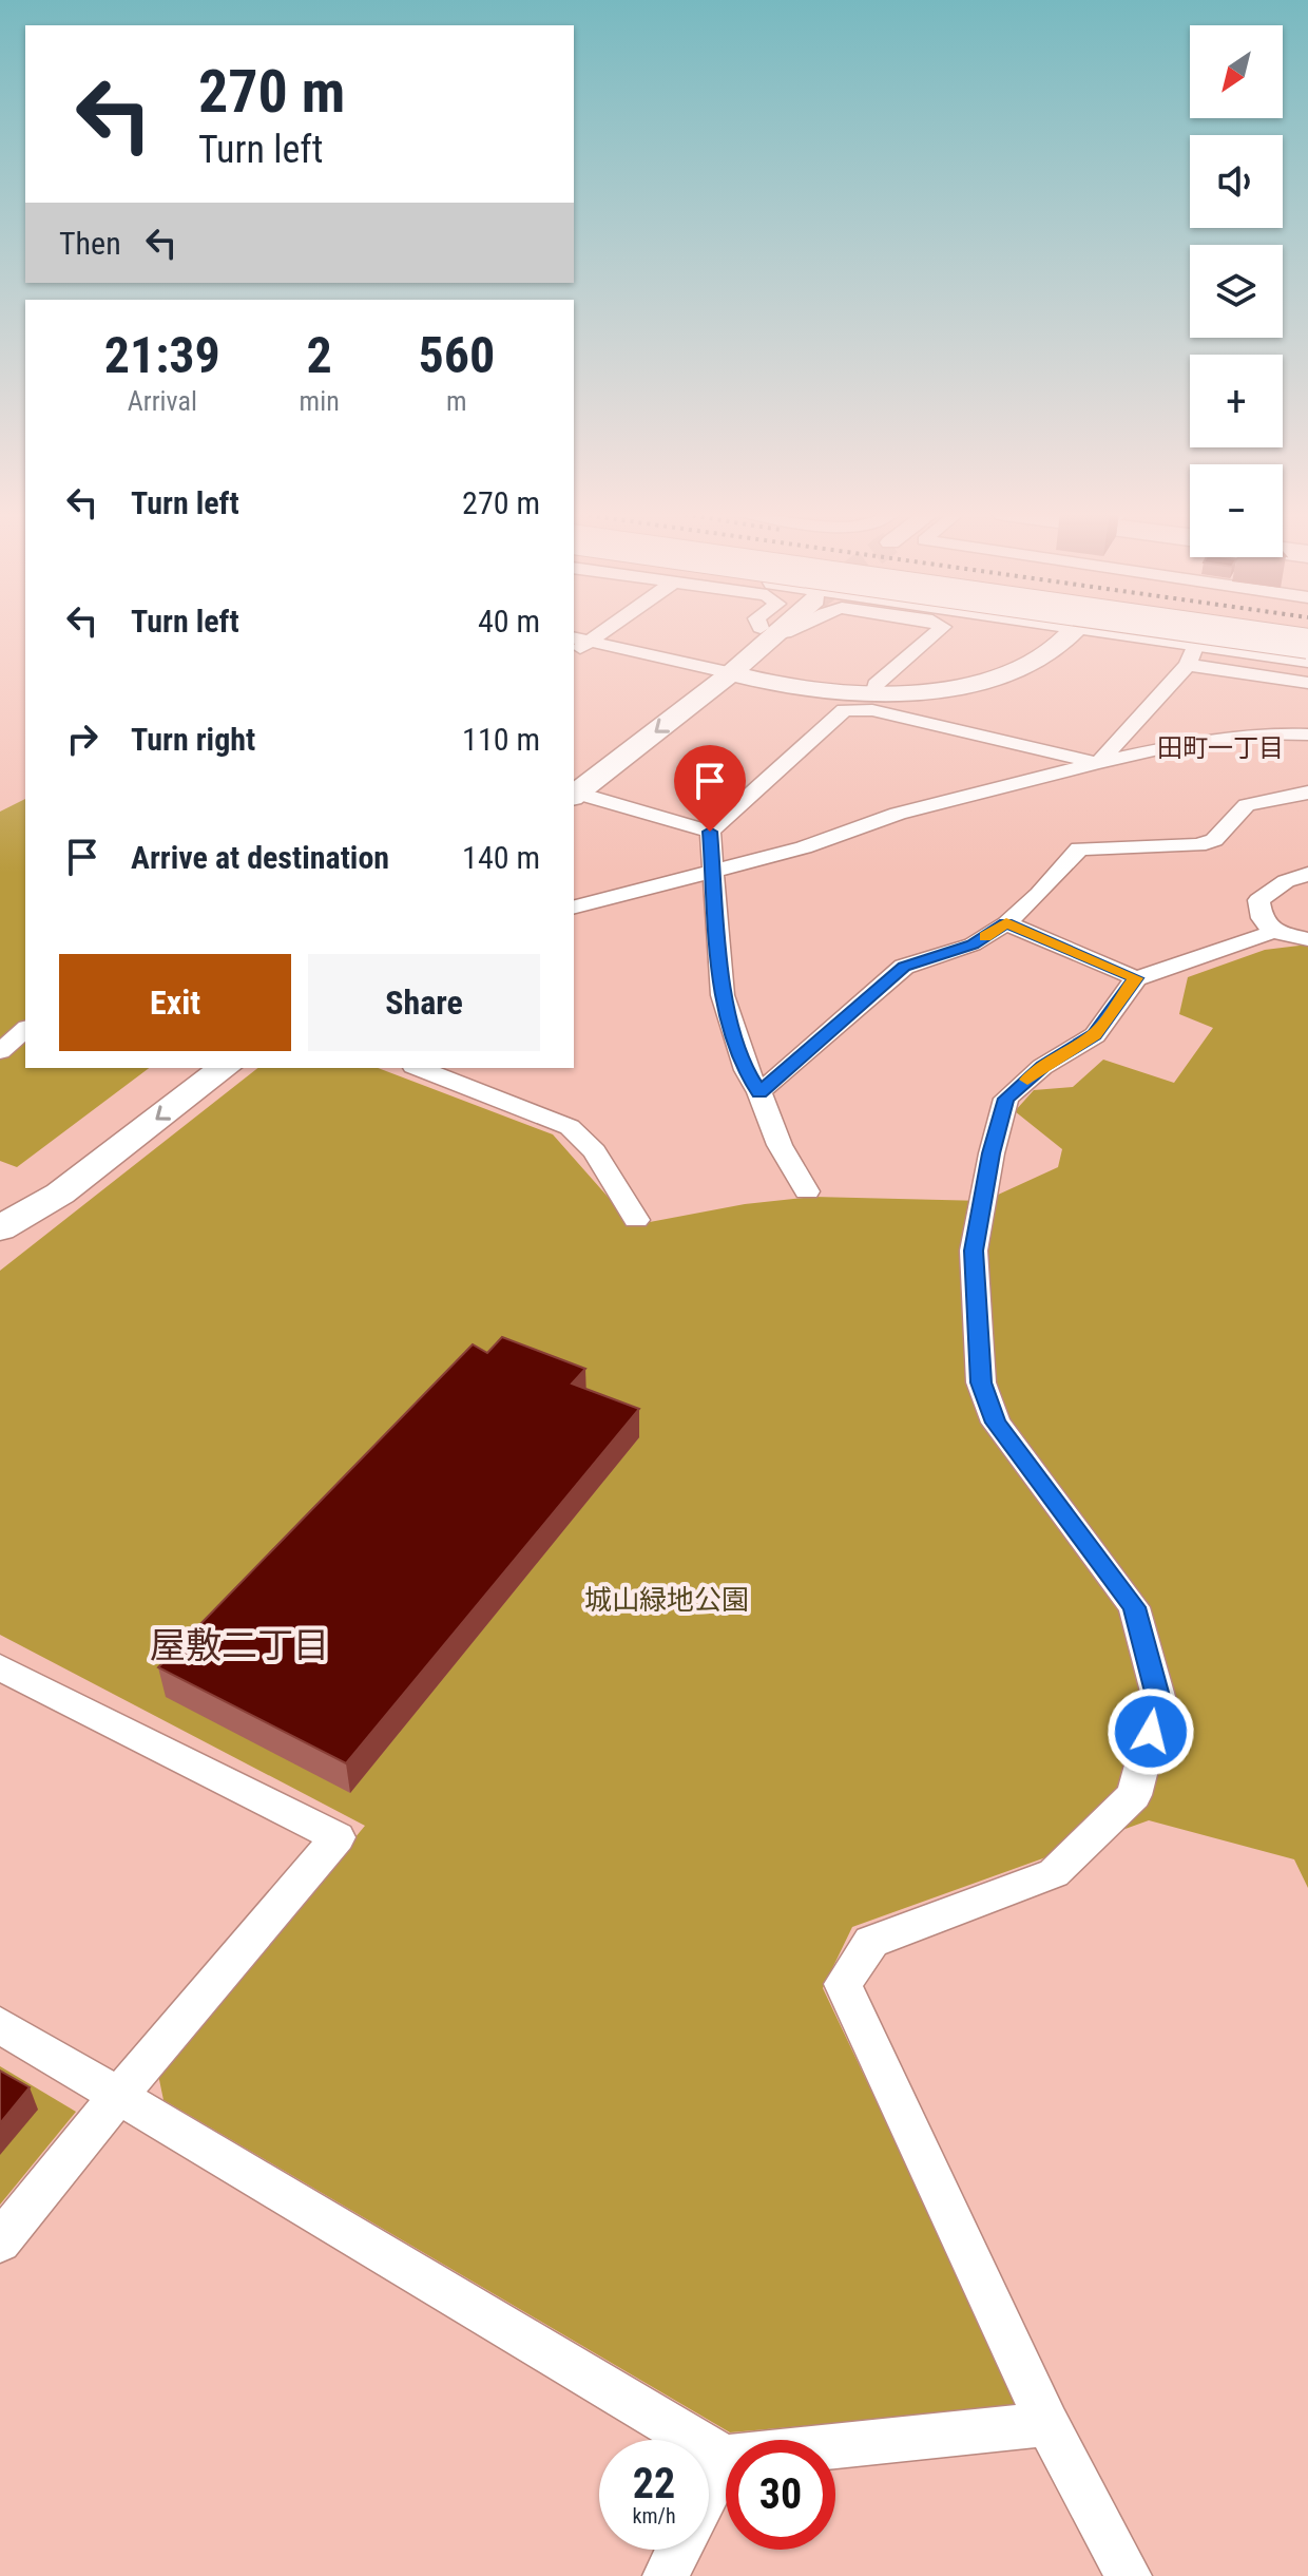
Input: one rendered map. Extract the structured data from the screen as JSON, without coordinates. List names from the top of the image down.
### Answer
{
  "districts": ["田町一丁目", "屋敷二丁目"],
  "parks": ["城山緑地公園"],
  "north": "bottom left",
  "page": {
    "map_buttons": ["+", "−"],
    "turn": ["270 m", "Turn left"],
    "then": "Then",
    "eta": [
      "21:39",
      "Arrival",
      "2",
      "min",
      "560",
      "m"
    ],
    "list": [
      {
        "name": "Turn left",
        "value": "270 m"
      },
      {
        "name": "Turn left",
        "value": "40 m"
      },
      {
        "name": "Turn right",
        "value": "110 m"
      },
      {
        "name": "Arrive at destination",
        "value": "140 m"
      }
    ],
    "buttons": ["Exit", "Share"],
    "speed": "22 km/h",
    "limit": "30"
  }
}
